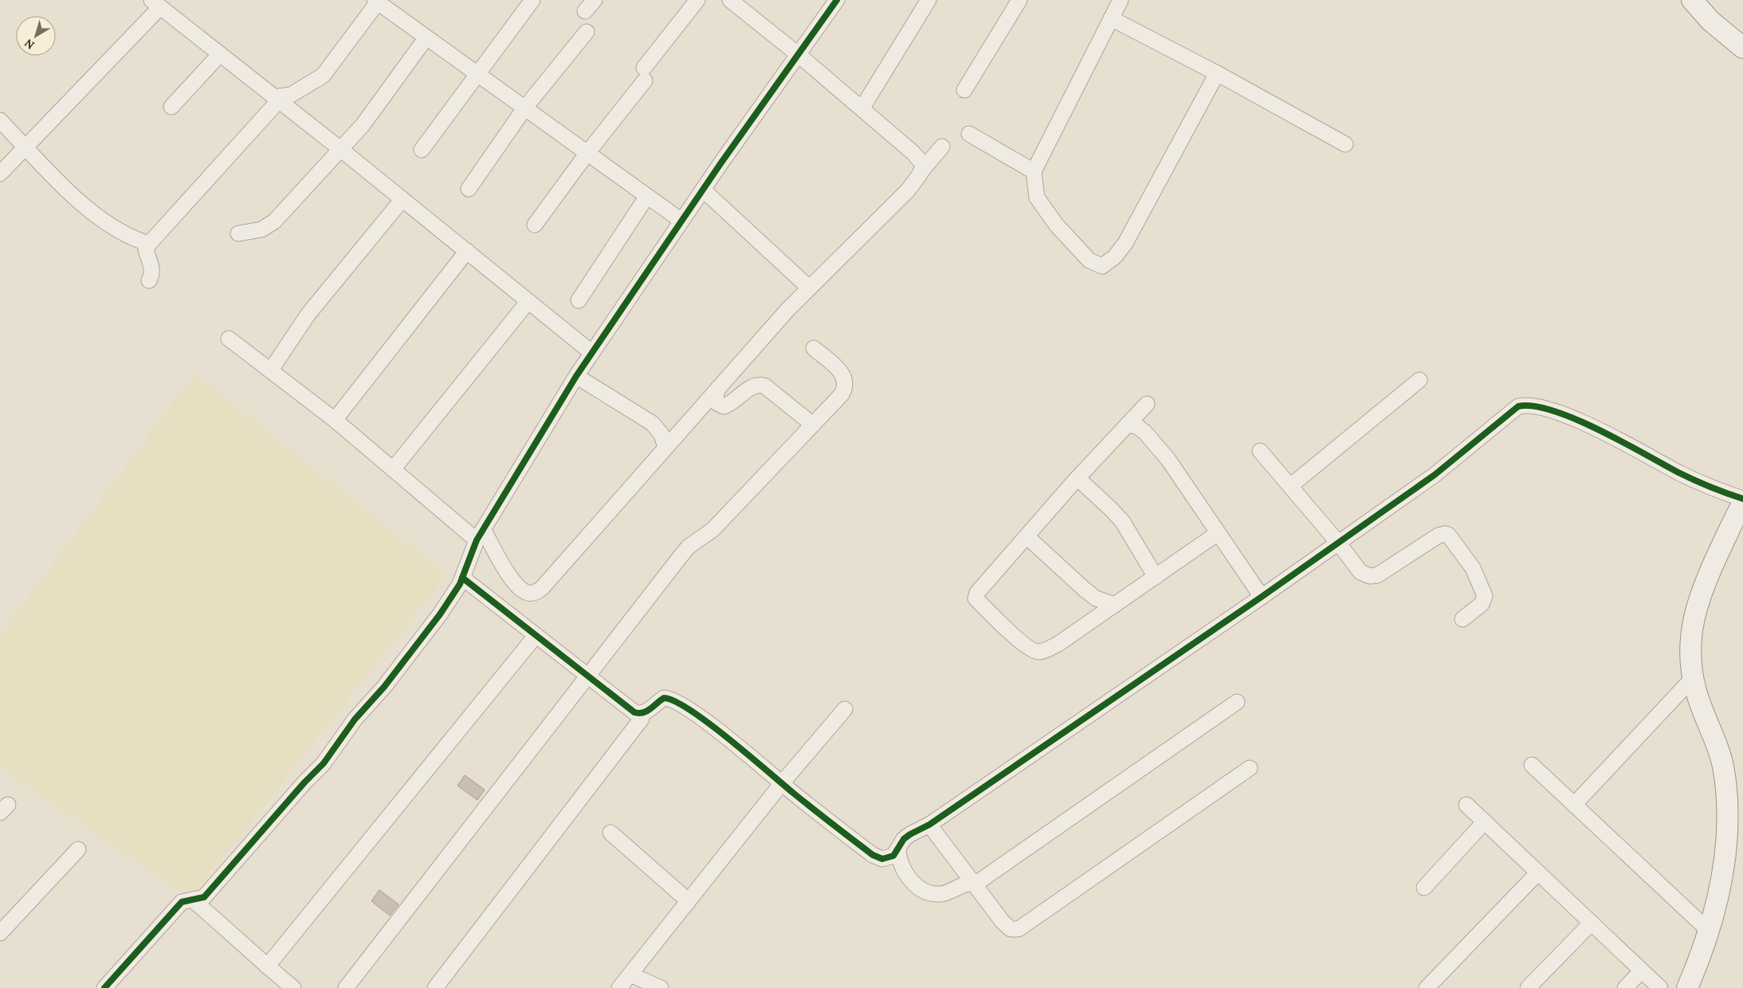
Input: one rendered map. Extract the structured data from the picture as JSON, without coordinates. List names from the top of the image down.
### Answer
{
  "north": "bottom left"
}
